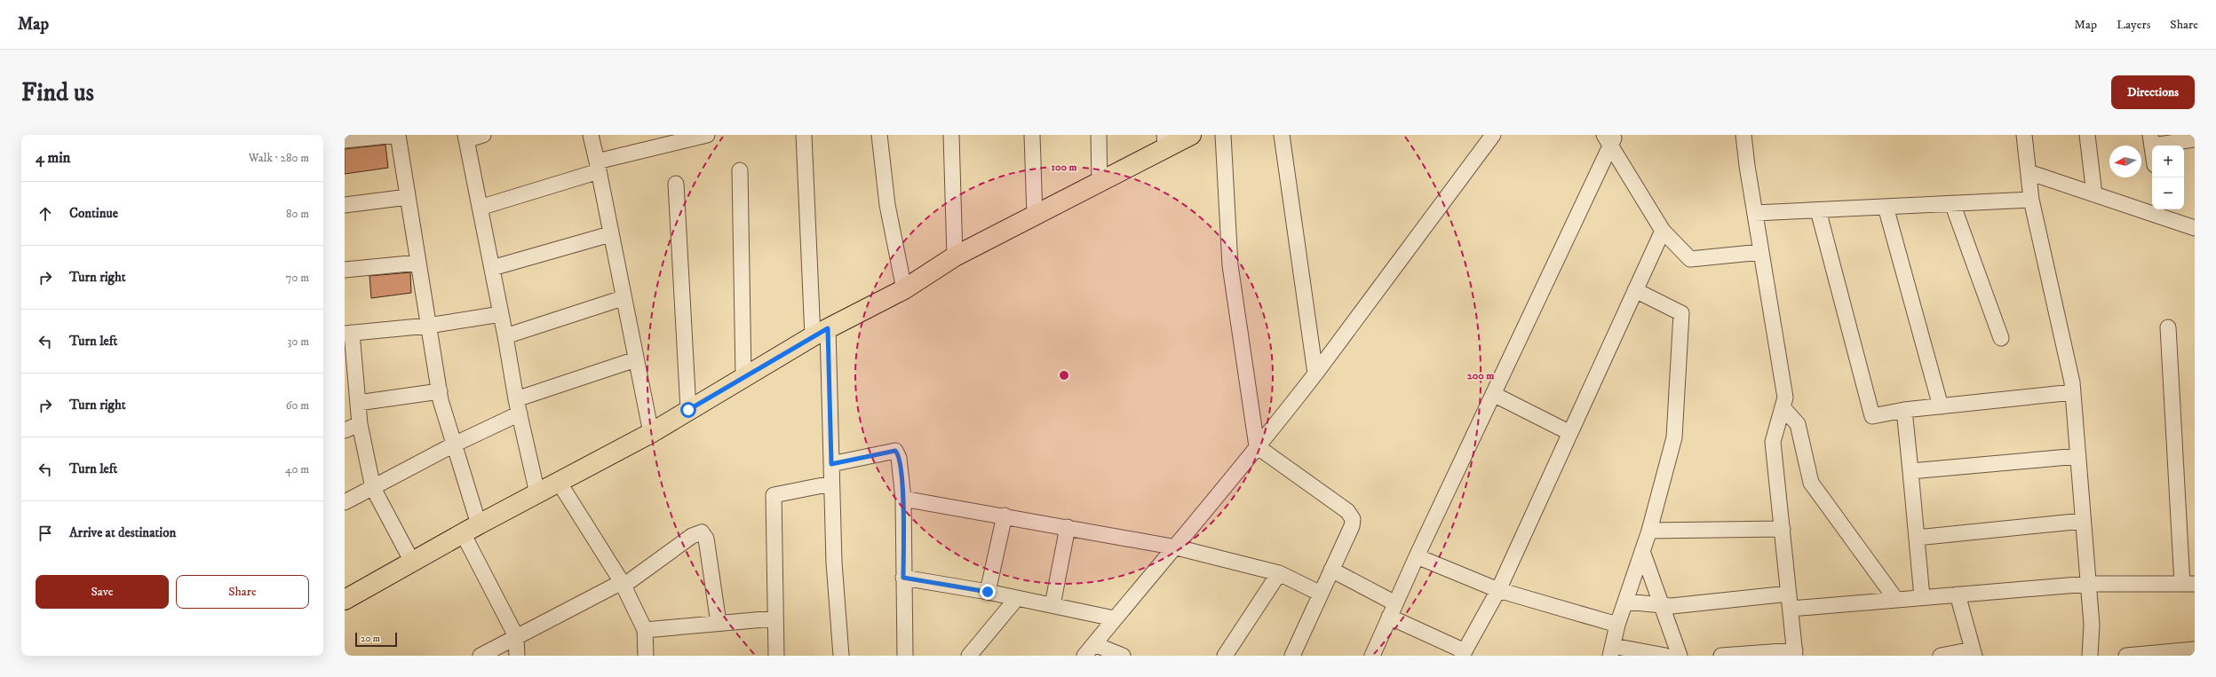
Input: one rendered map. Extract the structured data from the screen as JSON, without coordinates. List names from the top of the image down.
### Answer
{
  "scale_bar": "20 m",
  "north": "left",
  "page": {
    "header": "Map",
    "nav": ["Map", "Layers", "Share"],
    "buttons": [
      "Directions",
      ["Save", "Share"]
    ],
    "title": "Find us",
    "heading": ["4 min", "Walk · 280 m"],
    "map_buttons": ["+", "−"],
    "list": [
      ["Continue", "80 m"],
      ["Turn right", "70 m"],
      ["Turn left", "30 m"],
      ["Turn right", "60 m"],
      ["Turn left", "40 m"],
      "Arrive at destination"
    ],
    "scale": "20 m"
  },
  "rings": ["100 m", "200 m"]
}
